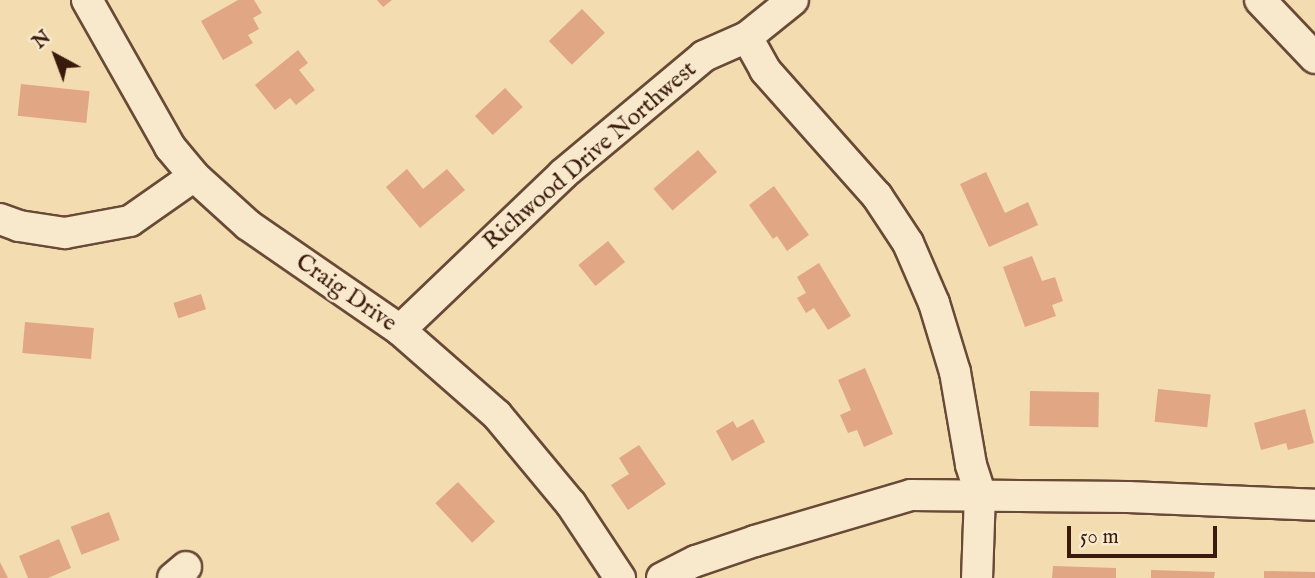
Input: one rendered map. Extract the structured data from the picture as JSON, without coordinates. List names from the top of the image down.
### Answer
{
  "streets": {
    "street": ["Richwood Drive Northwest", "Craig Drive"]
  },
  "crossings": [
    ["Richwood Drive Northwest", "Craig Drive"]
  ],
  "scale_bar": "50 m",
  "north": "top left"
}
